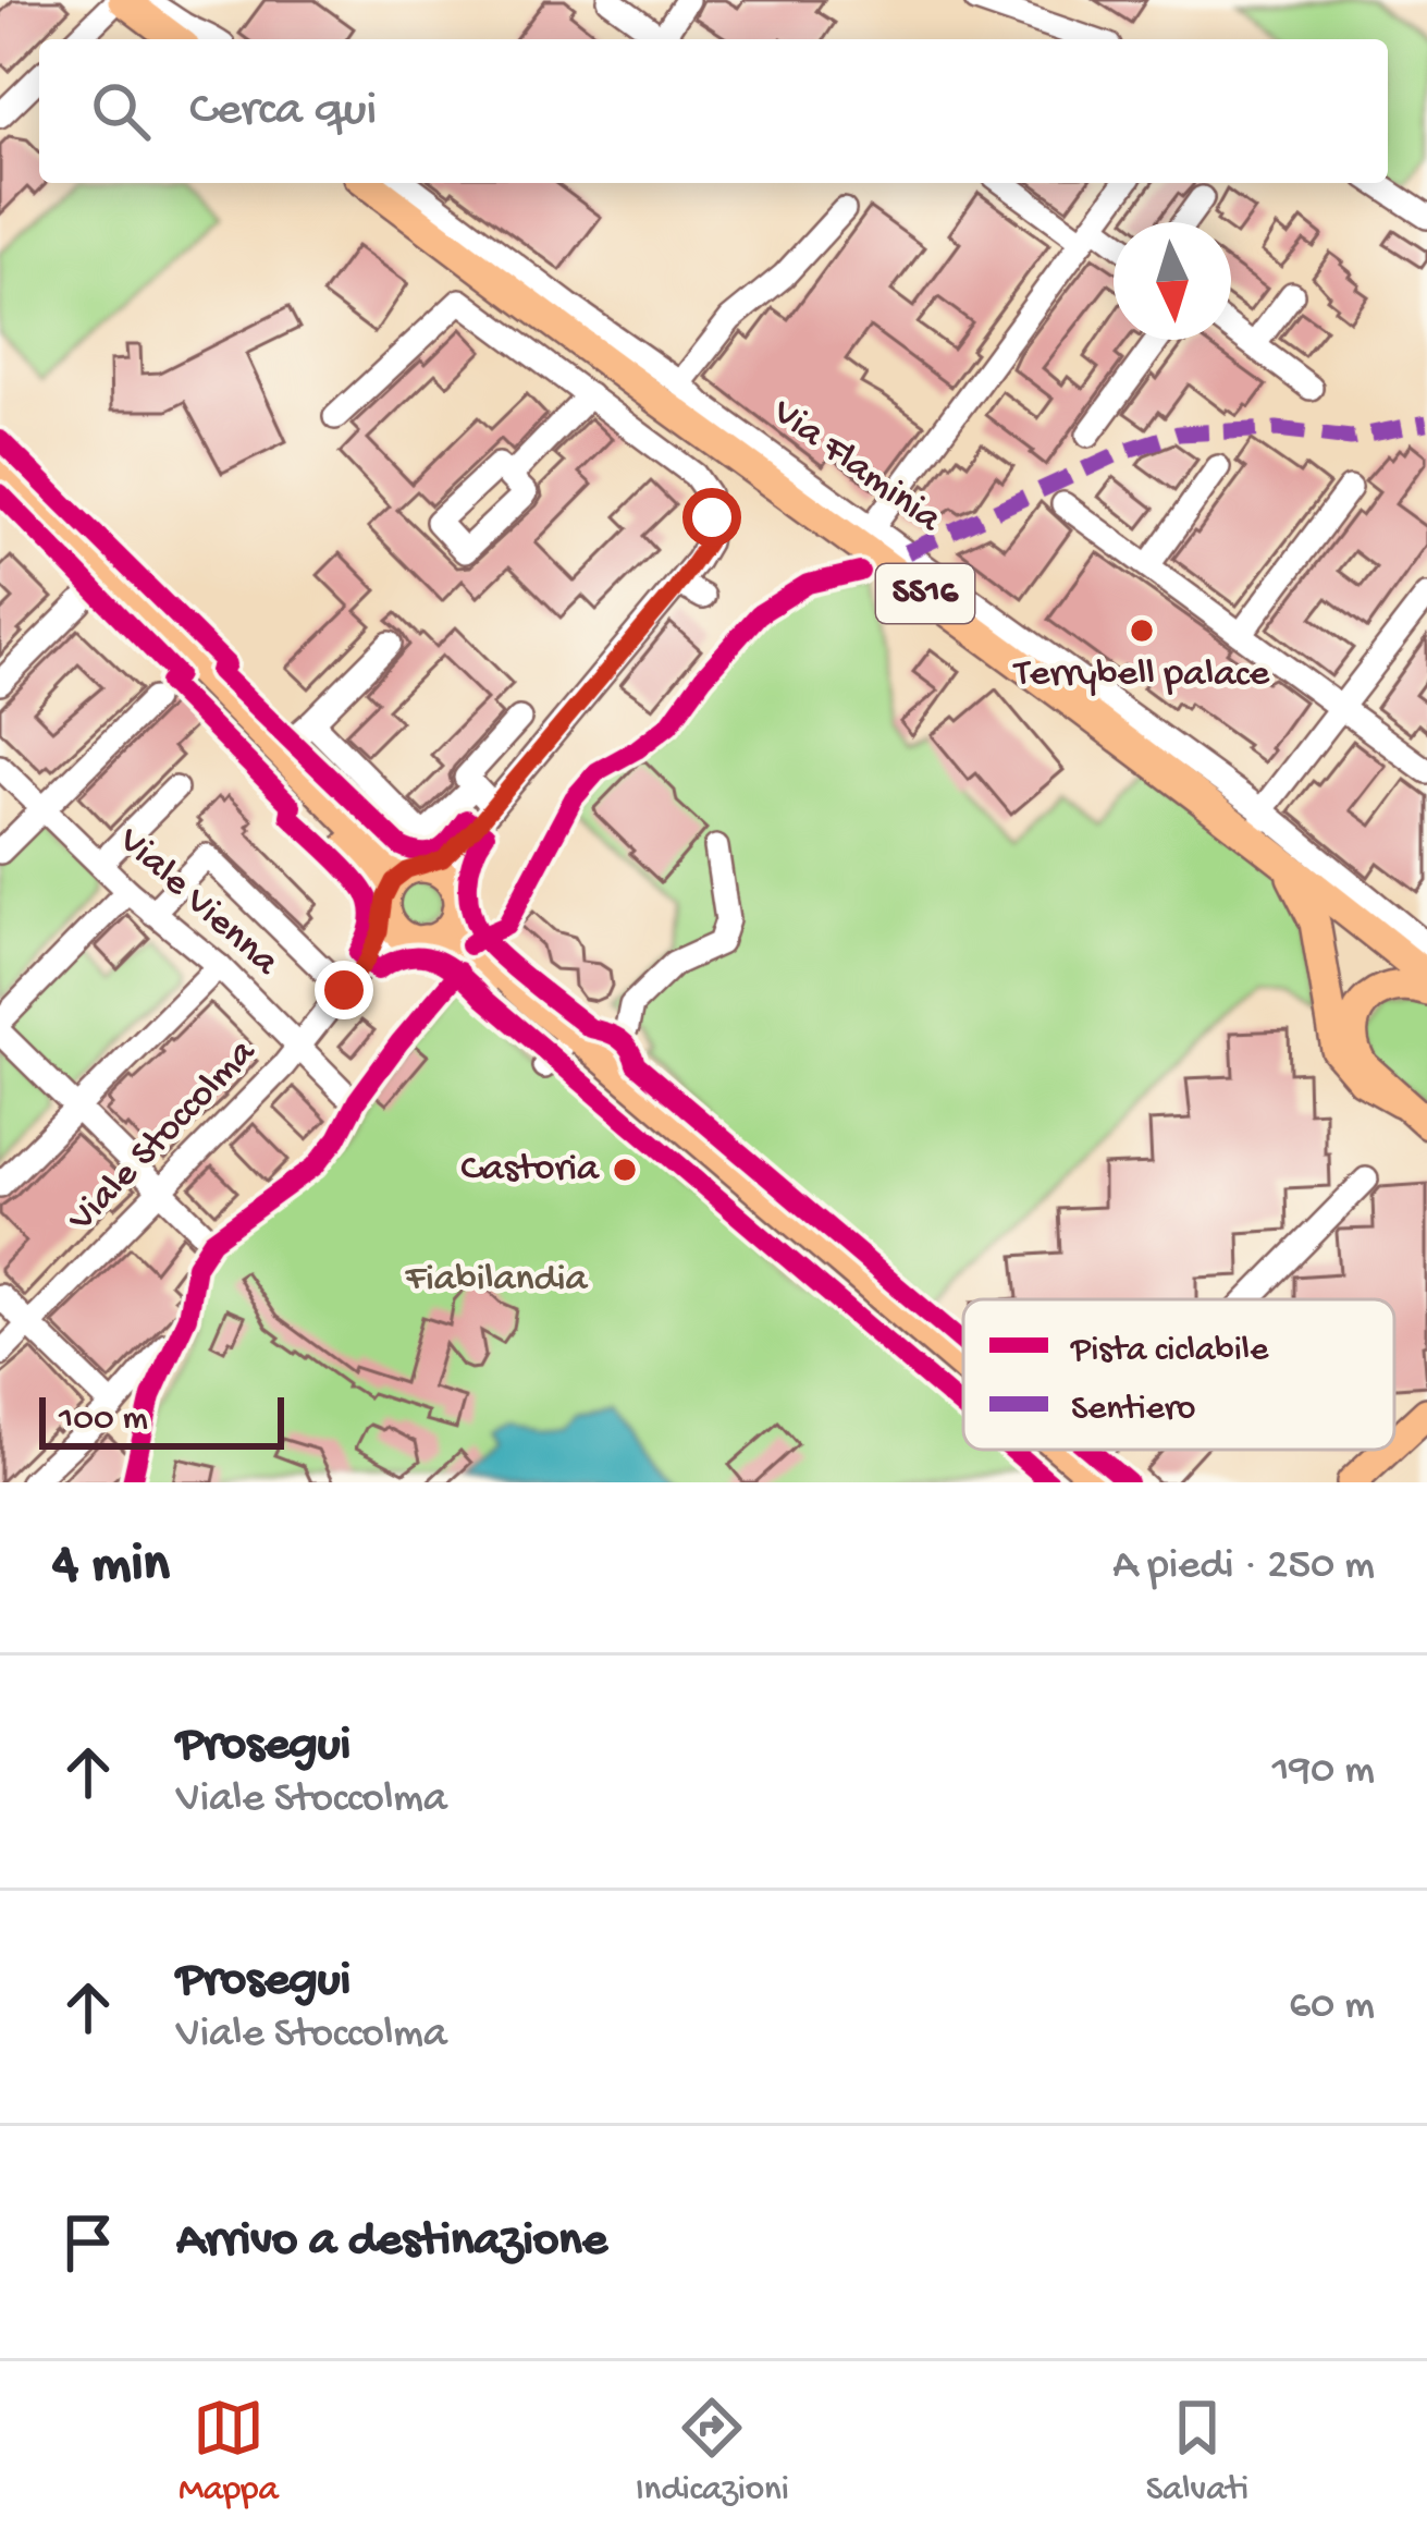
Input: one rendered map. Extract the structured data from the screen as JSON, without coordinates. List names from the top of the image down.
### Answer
{
  "streets": {
    "main road": ["Via Flaminia", "SS16"],
    "street": ["Viale Vienna", "Viale Stoccolma"]
  },
  "crossings": [
    ["Viale Vienna", "Viale Stoccolma"]
  ],
  "parks": ["Fiabilandia"],
  "places": ["Terrybell palace", "Castoria"],
  "legend": ["Pista ciclabile", "Sentiero"],
  "scale_bar": "100 m",
  "north": "bottom",
  "page": {
    "search": "Cerca qui",
    "scale": "100 m",
    "heading": ["4 min", "A piedi · 250 m"],
    "list": [
      ["Prosegui", "Viale Stoccolma", "190 m"],
      ["Prosegui", "Viale Stoccolma", "60 m"],
      "Arrivo a destinazione"
    ],
    "nav": ["Mappa", "Indicazioni", "Salvati"]
  }
}
